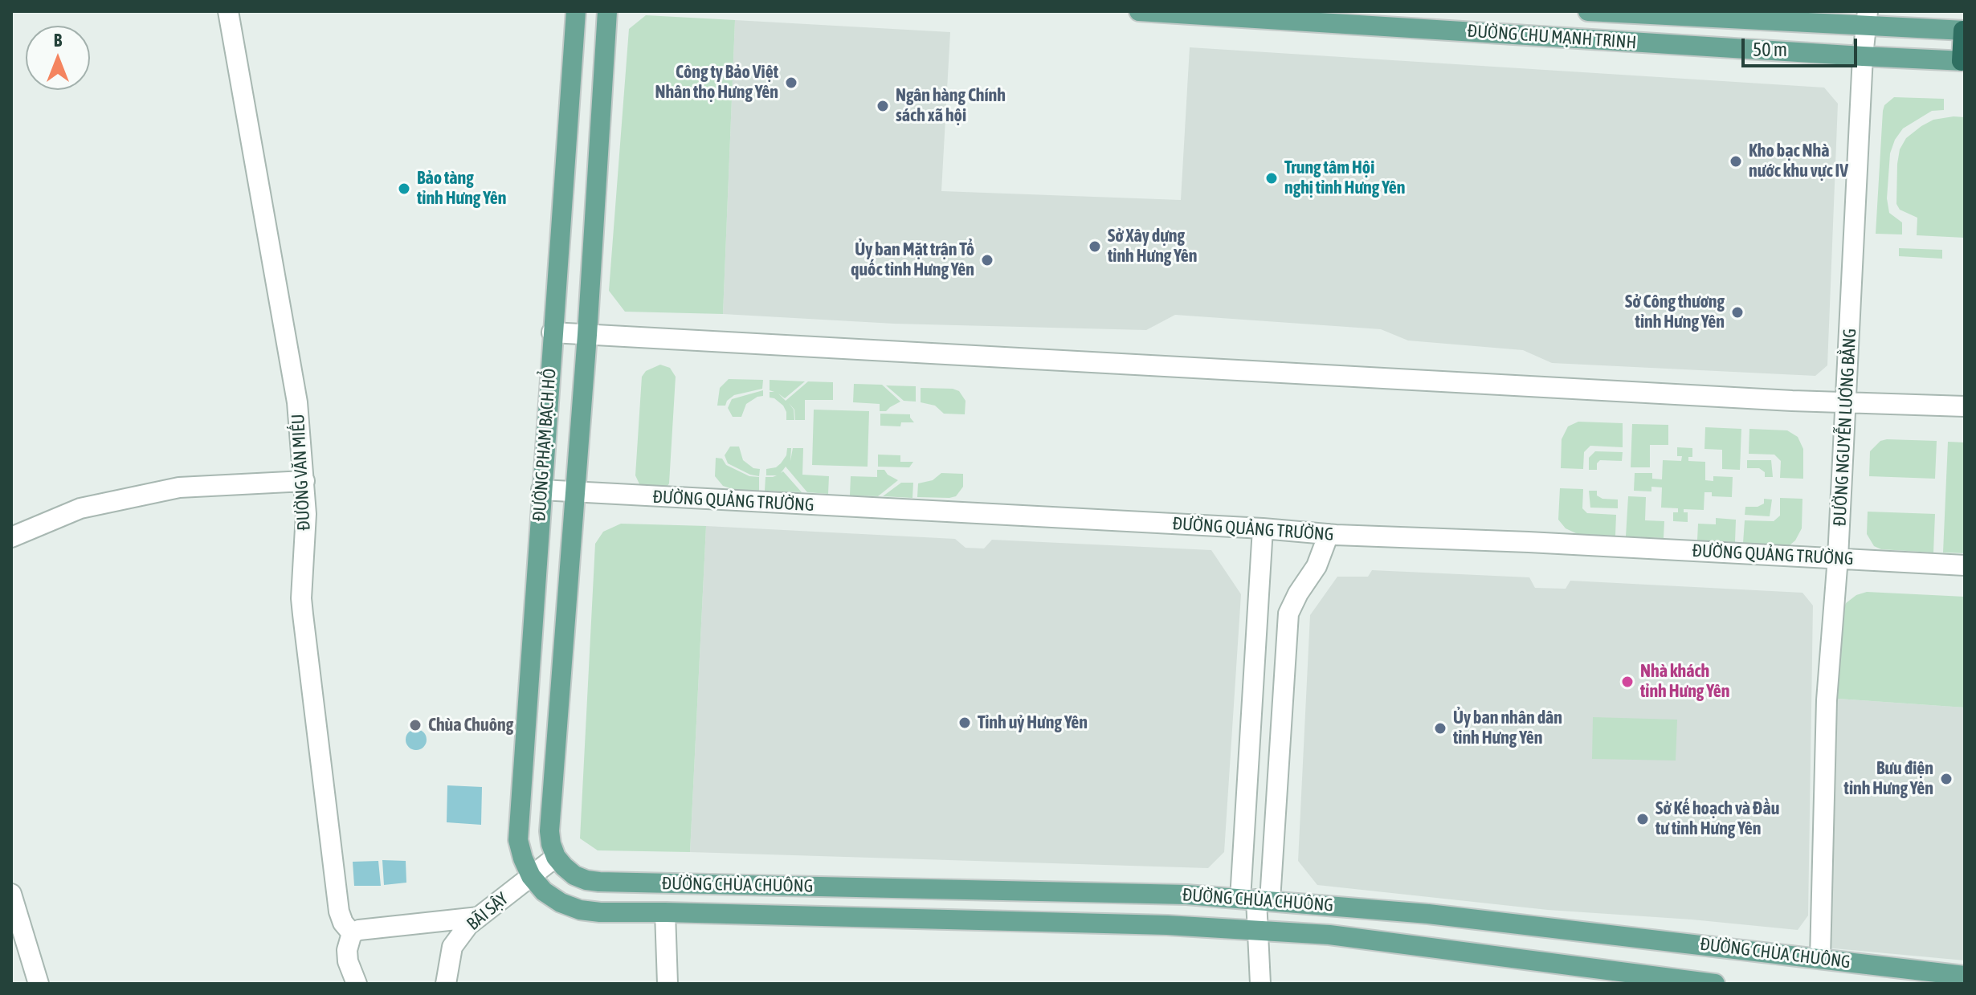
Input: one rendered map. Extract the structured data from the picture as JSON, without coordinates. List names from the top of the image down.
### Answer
{
  "streets": {
    "main road": ["ĐƯỜNG CHU MẠNH TRINH", "ĐƯỜNG PHẠM BẠCH HỔ", "ĐƯỜNG CHÙA CHUÔNG"],
    "street": [
      "ĐƯỜNG NGUYỄN LƯƠNG BẰNG",
      "ĐƯỜNG VĂN MIẾU",
      "ĐƯỜNG QUẢNG TRƯỜNG",
      "BÃI SẬY"
    ]
  },
  "crossings": [
    ["ĐƯỜNG CHU MẠNH TRINH", "ĐƯỜNG NGUYỄN LƯƠNG BẰNG"],
    ["ĐƯỜNG NGUYỄN LƯƠNG BẰNG", "ĐƯỜNG QUẢNG TRƯỜNG"],
    ["ĐƯỜNG NGUYỄN LƯƠNG BẰNG", "ĐƯỜNG CHÙA CHUÔNG"],
    ["ĐƯỜNG PHẠM BẠCH HỔ", "ĐƯỜNG QUẢNG TRƯỜNG"],
    ["ĐƯỜNG PHẠM BẠCH HỔ", "ĐƯỜNG CHÙA CHUÔNG"],
    ["ĐƯỜNG PHẠM BẠCH HỔ", "BÃI SẬY"],
    ["ĐƯỜNG CHÙA CHUÔNG", "BÃI SẬY"]
  ],
  "places": [
    "Công ty Bảo Việt Nhân thọ Hưng Yên",
    "Ngân hàng Chính sách xã hội",
    "Kho bạc Nhà nước khu vực IV",
    "Trung tâm Hội nghị tỉnh Hưng Yên",
    "Bảo tàng tỉnh Hưng Yên",
    "Sở Xây dựng tỉnh Hưng Yên",
    "Ủy ban Mặt trận Tổ quốc tỉnh Hưng Yên",
    "Sở Công thương tỉnh Hưng Yên",
    "Nhà khách tỉnh Hưng Yên",
    "Tỉnh uỷ Hưng Yên",
    "Chùa Chuông",
    "Ủy ban nhân dân tỉnh Hưng Yên",
    "Bưu điện tỉnh Hưng Yên",
    "Sở Kế hoạch và Đầu tư tỉnh Hưng Yên"
  ],
  "scale_bar": "50 m",
  "north": "top"
}
